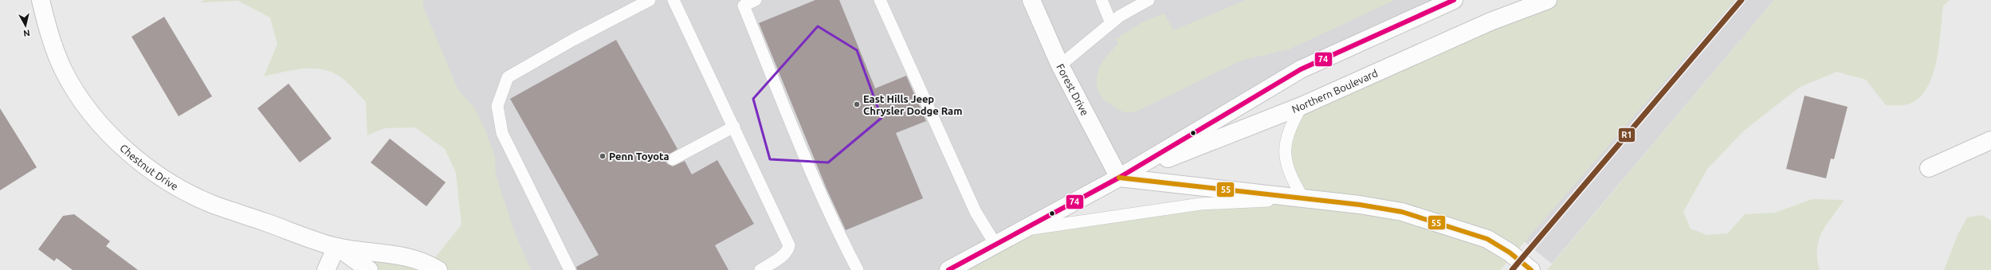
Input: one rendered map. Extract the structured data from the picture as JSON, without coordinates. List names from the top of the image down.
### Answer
{
  "streets": {
    "street": ["Forest Drive", "Northern Boulevard", "Chestnut Drive"]
  },
  "crossings": [
    ["Forest Drive", "Northern Boulevard"]
  ],
  "places": ["East Hills Jeep Chrysler Dodge Ram", "Penn Toyota"],
  "lines": ["transit line R1", "transit line 74", "transit line 55"],
  "north": "bottom"
}
